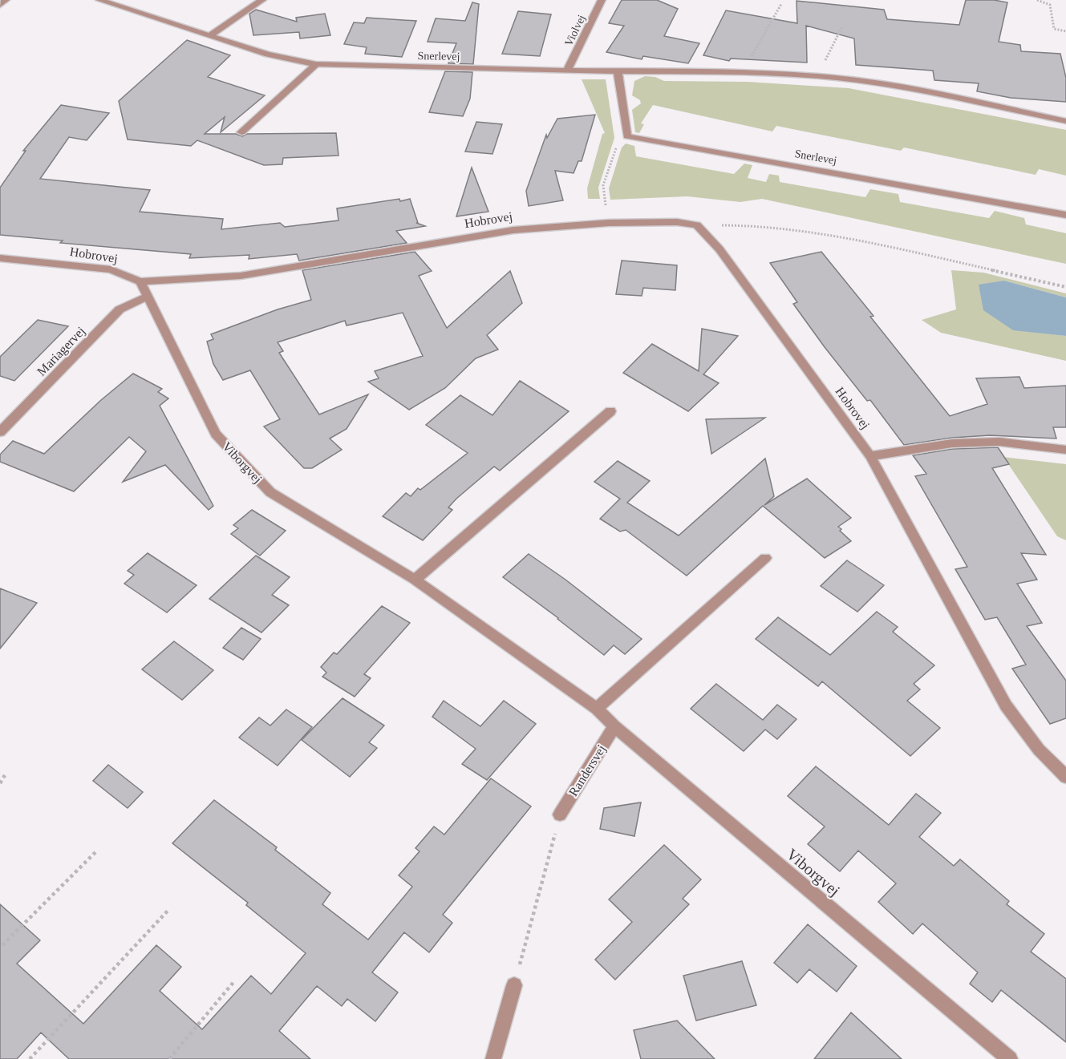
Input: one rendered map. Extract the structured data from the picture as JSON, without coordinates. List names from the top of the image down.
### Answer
{
  "streets": {
    "street": [
      "Violvej",
      "Snerlevej",
      "Hobrovej",
      "Mariagervej",
      "Viborgvej",
      "Randersvej"
    ]
  },
  "crossings": [
    ["Violvej", "Snerlevej"],
    ["Hobrovej", "Viborgvej"],
    ["Mariagervej", "Viborgvej"],
    ["Viborgvej", "Randersvej"]
  ]
}
